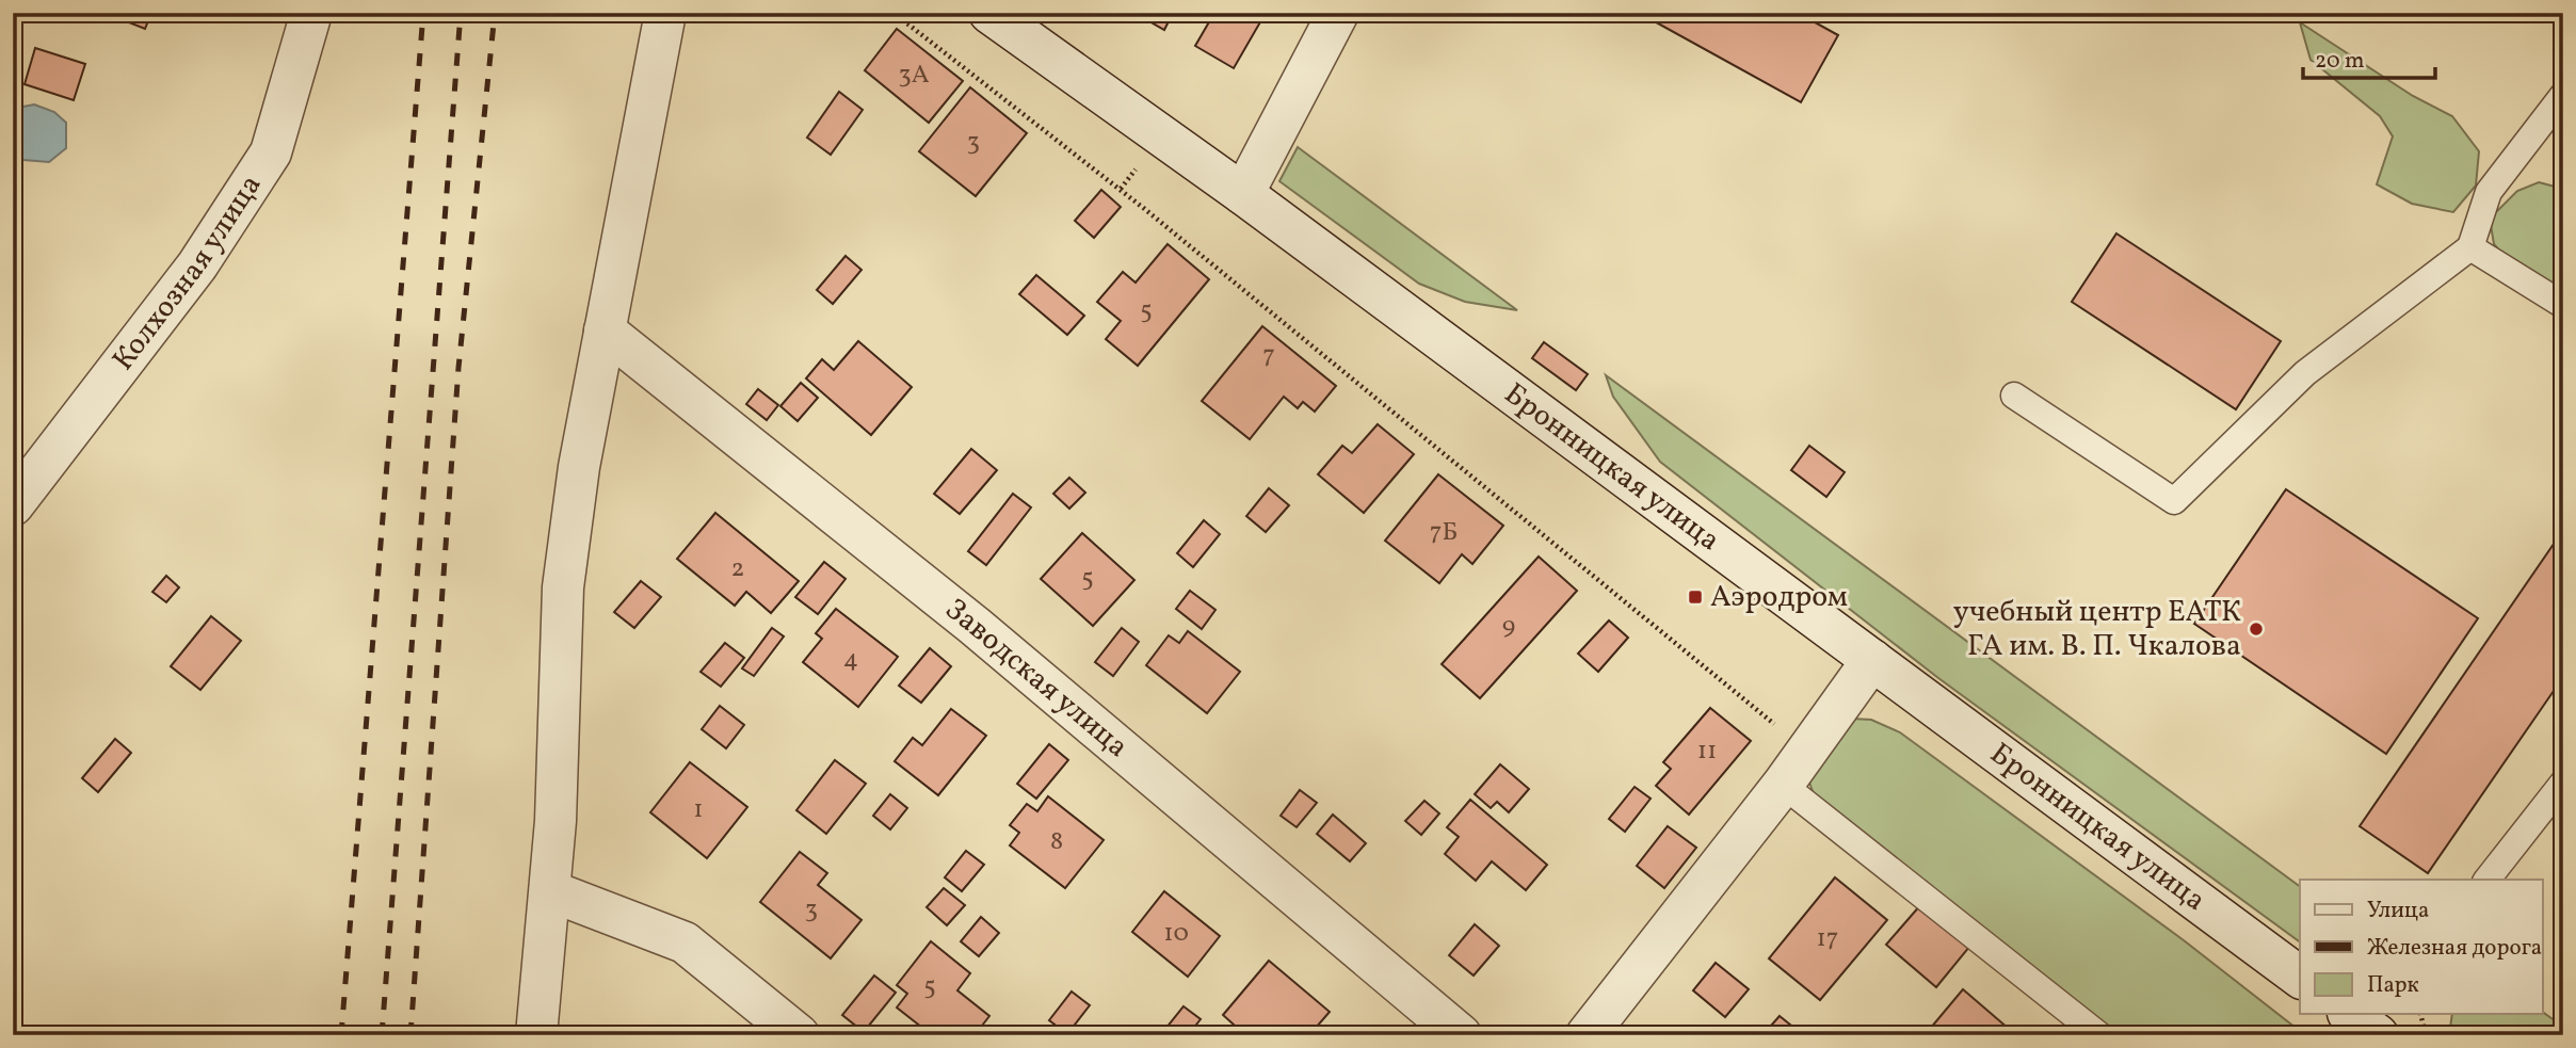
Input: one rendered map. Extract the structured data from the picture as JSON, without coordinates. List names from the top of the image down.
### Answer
{
  "streets": {
    "street": ["Колхозная улица", "Бронницкая улица", "Заводская улица"]
  },
  "places": {
    "transit": ["Аэродром"],
    "other": ["учебный центр ЕАТК ГА им. В. П. Чкалова"]
  },
  "house_numbers": [
    "3А",
    "3",
    "5",
    "7",
    "7Б",
    "2",
    "5",
    "9",
    "4",
    "11",
    "1",
    "8",
    "3",
    "10",
    "17",
    "5"
  ],
  "legend": ["Улица", "Железная дорога", "Парк"],
  "scale_bar": "20 m"
}
